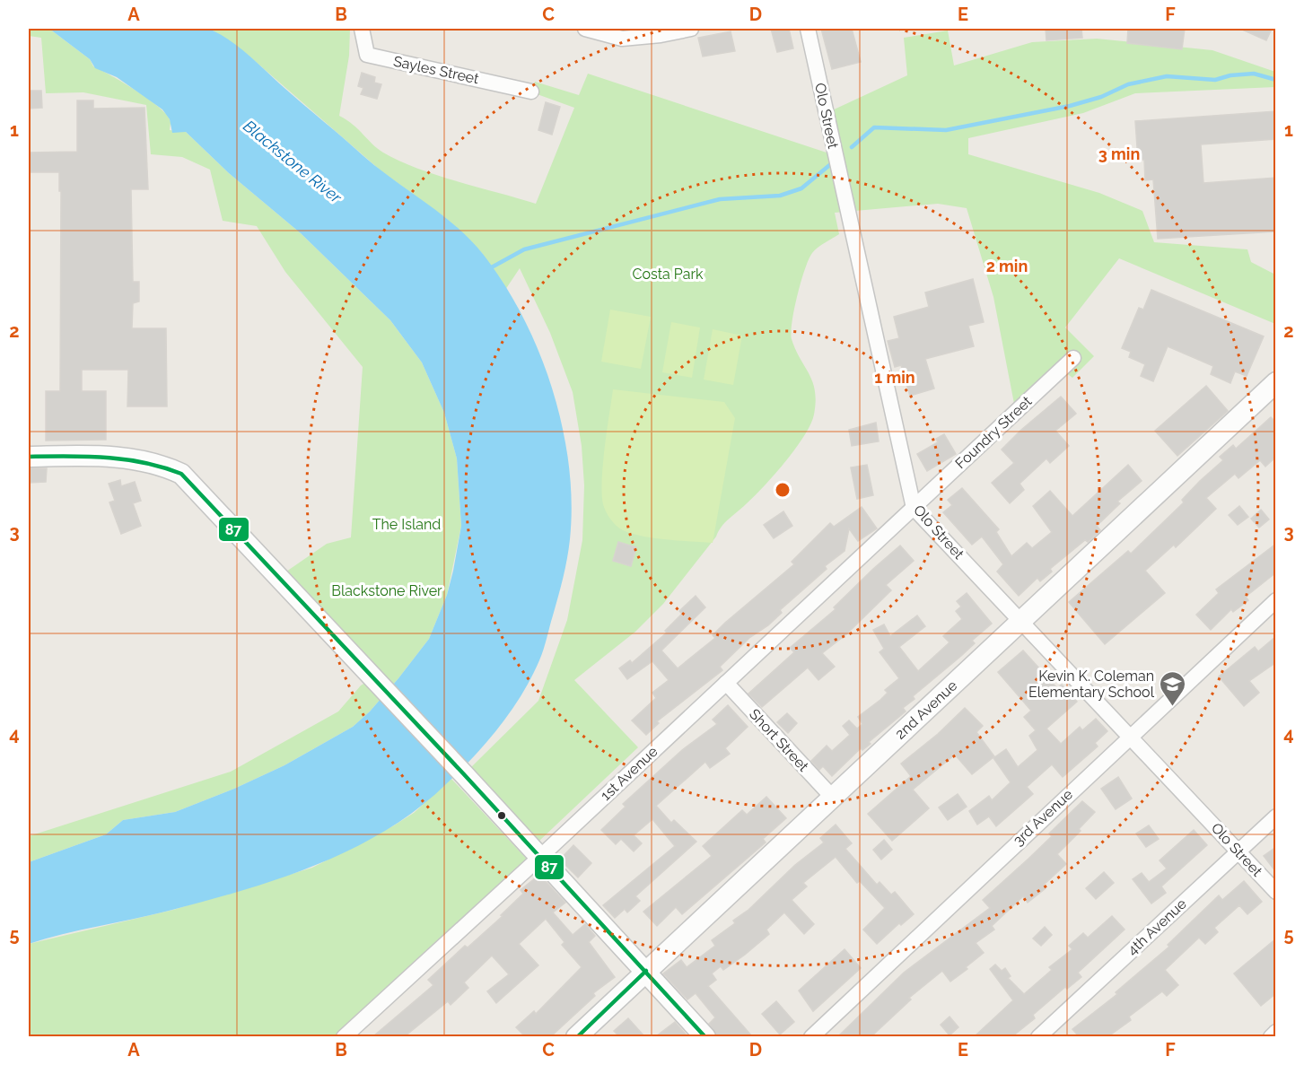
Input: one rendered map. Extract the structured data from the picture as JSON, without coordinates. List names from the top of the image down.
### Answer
{
  "streets": {
    "street": [
      "Sayles Street",
      "Olo Street",
      "Foundry Street",
      "2nd Avenue",
      "Short Street",
      "1st Avenue",
      "3rd Avenue",
      "4th Avenue"
    ]
  },
  "crossings": [
    ["Olo Street", "Foundry Street"],
    ["Olo Street", "2nd Avenue"],
    ["Olo Street", "1st Avenue"],
    ["Olo Street", "3rd Avenue"],
    ["Olo Street", "4th Avenue"],
    ["Foundry Street", "1st Avenue"],
    ["2nd Avenue", "Short Street"],
    ["Short Street", "1st Avenue"]
  ],
  "water": ["Blackstone River"],
  "parks": ["Costa Park", "The Island", "Blackstone River"],
  "places": {
    "school or university": ["Kevin K. Coleman Elementary School"]
  },
  "lines": ["transit line 87"],
  "grid": {
    "columns": [
      "A",
      "B",
      "C",
      "D",
      "E",
      "F"
    ],
    "rows": [
      "1",
      "2",
      "3",
      "4",
      "5"
    ]
  },
  "rings": ["3 min", "2 min", "1 min"]
}
